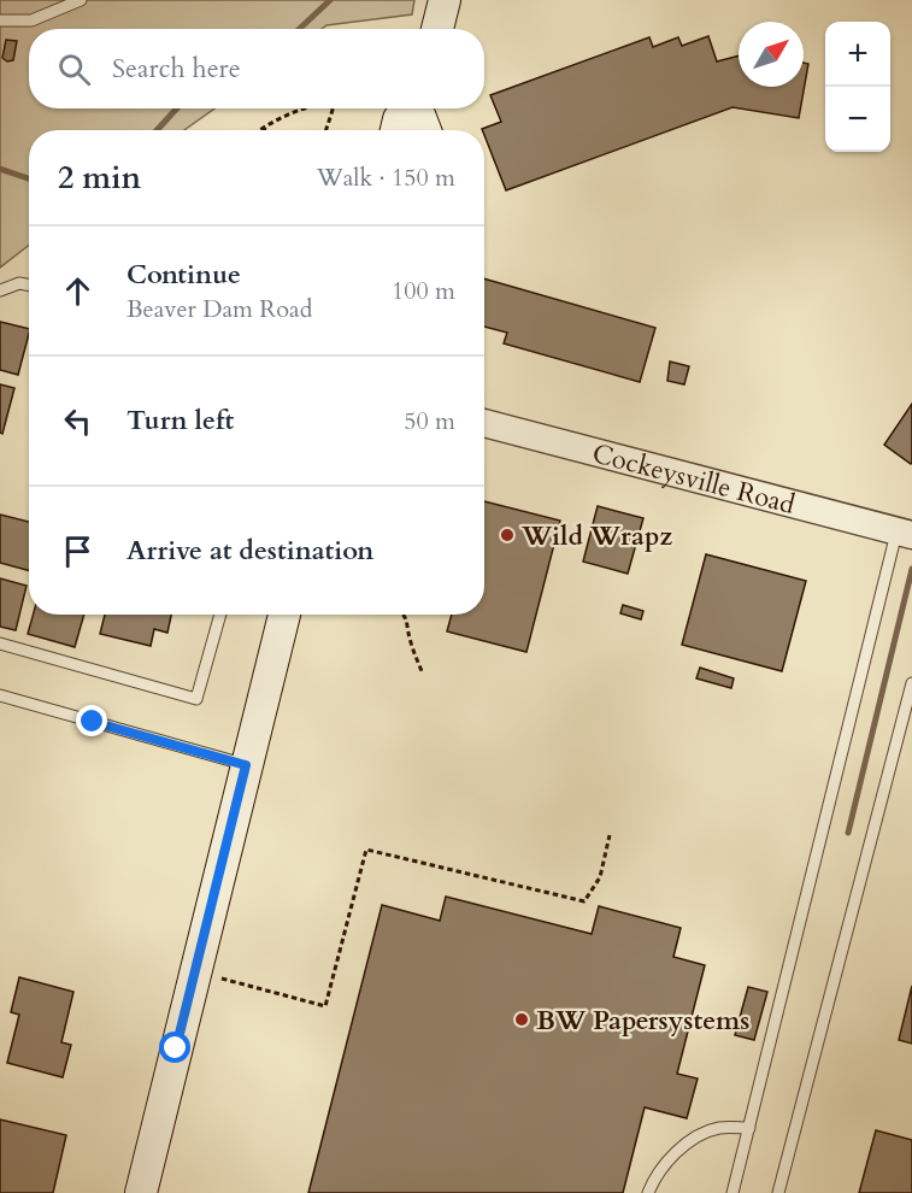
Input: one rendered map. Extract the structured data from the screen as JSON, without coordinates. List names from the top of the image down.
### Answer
{
  "streets": {
    "street": ["Cockeysville Road"]
  },
  "places": ["Wild Wrapz", "BW Papersystems"],
  "north": "top right",
  "page": {
    "map_buttons": ["+", "−"],
    "search": "Search here",
    "heading": ["2 min", "Walk · 150 m"],
    "list": [
      ["Continue", "Beaver Dam Road", "100 m"],
      ["Turn left", "50 m"],
      "Arrive at destination"
    ]
  }
}
